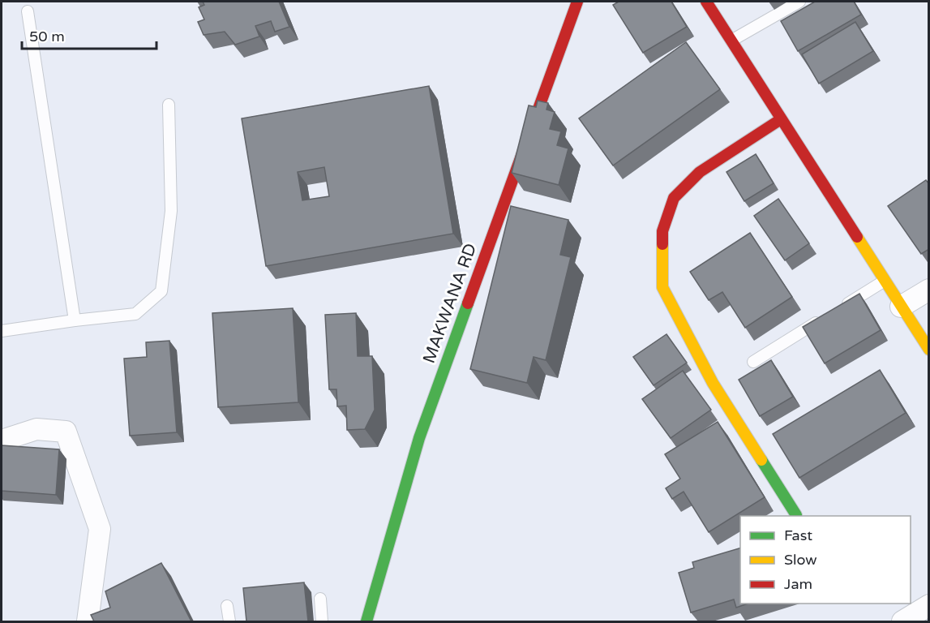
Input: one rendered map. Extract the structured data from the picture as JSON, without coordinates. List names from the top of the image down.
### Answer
{
  "streets": {
    "street": ["MAKWANA RD"]
  },
  "legend": ["Fast", "Slow", "Jam"],
  "scale_bar": "50 m"
}
